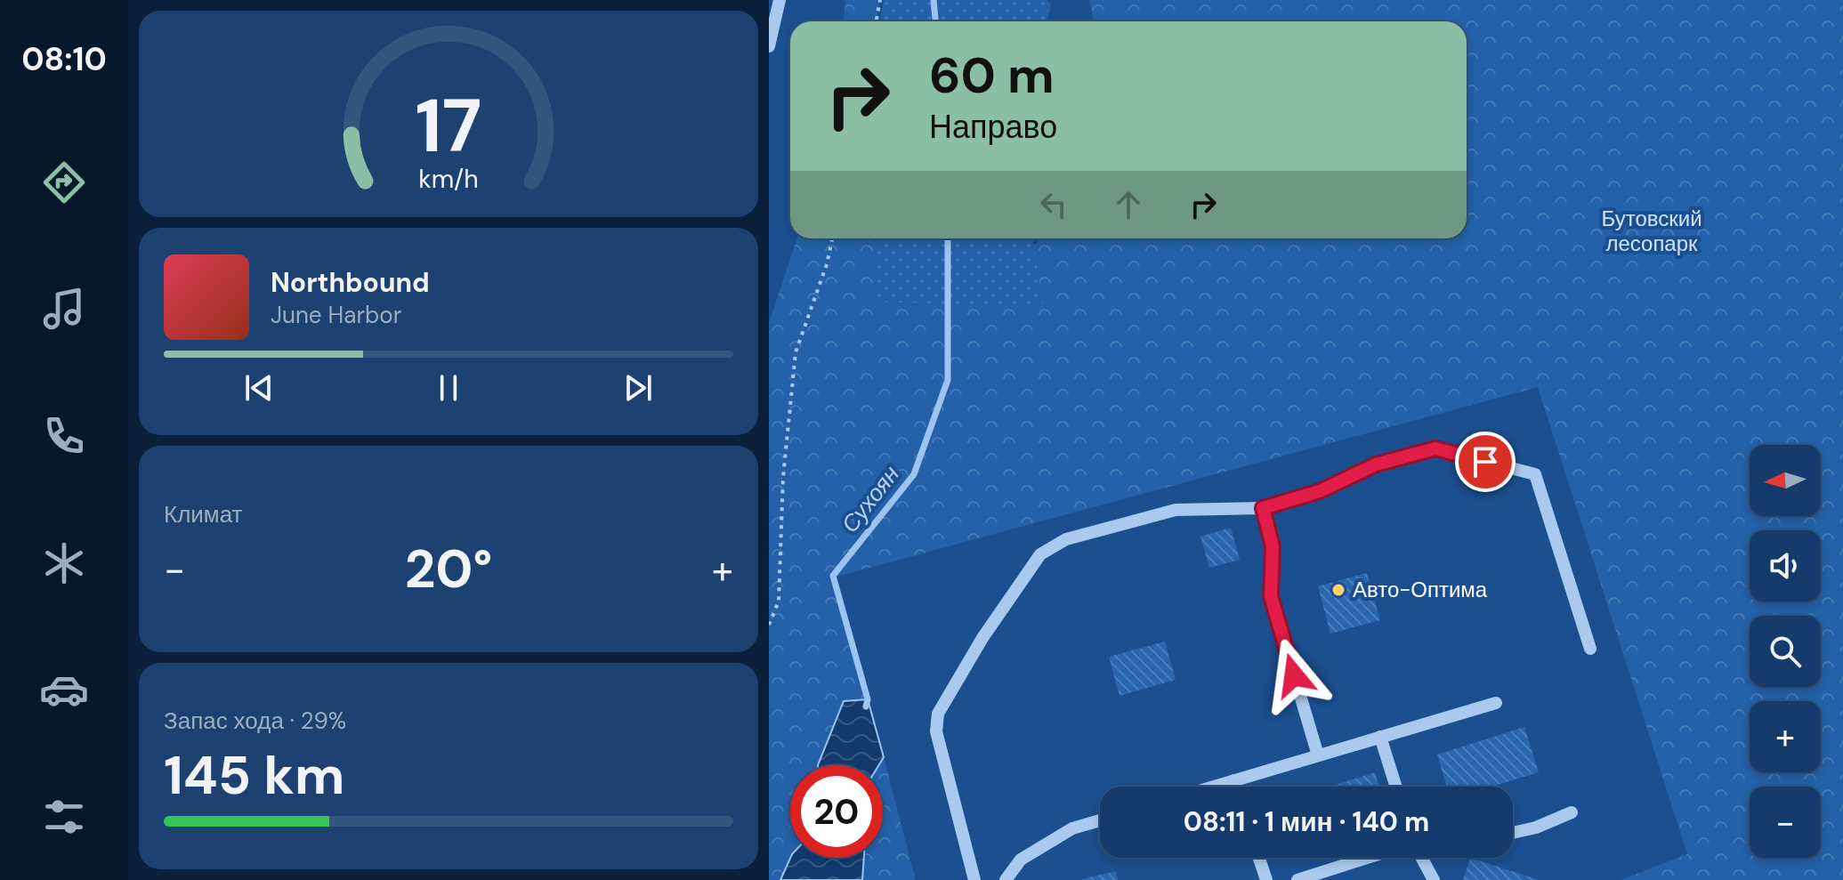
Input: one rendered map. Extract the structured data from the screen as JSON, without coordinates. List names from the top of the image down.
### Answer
{
  "water": ["Сухоян"],
  "parks": ["Бутовский лесопарк"],
  "places": ["Авто-Оптима"],
  "north": "left",
  "page": {
    "tabs": "08:10",
    "turn": ["60 m", "Направо"],
    "song": ["Northbound", "June Harbor"],
    "map_buttons": ["+", "−"],
    "tile": [
      "Климат",
      ["Запас хода · 29%", "145 km"]
    ],
    "heat": ["−", "20°", "+"],
    "limit": "20",
    "trip": "08:11 · 1 мин · 140 m",
    "gauge": ["17", "km/h"]
  }
}
